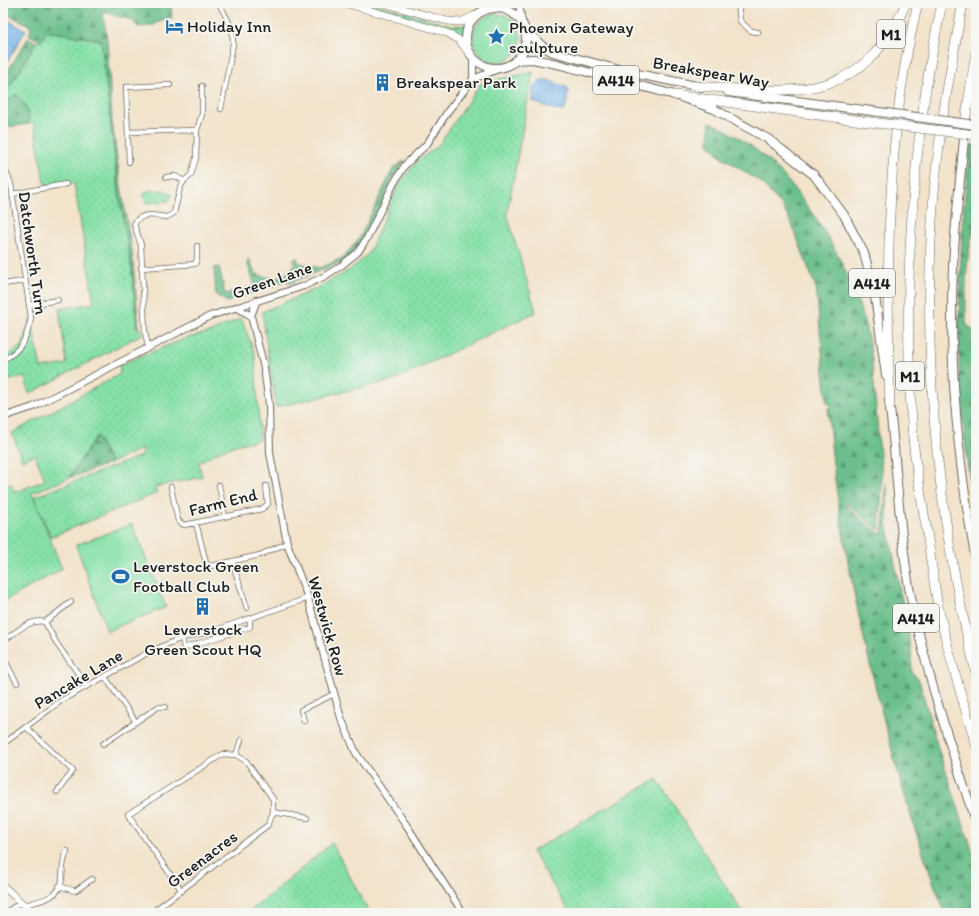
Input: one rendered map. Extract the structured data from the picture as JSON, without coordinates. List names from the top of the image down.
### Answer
{
  "streets": {
    "highway": ["M1", "Breakspear Way", "A414"],
    "street": [
      "Datchworth Turn",
      "Green Lane",
      "Farm End",
      "Westwick Row",
      "Pancake Lane",
      "Greenacres"
    ]
  },
  "crossings": [
    ["M1", "Breakspear Way"],
    ["M1", "A414"],
    ["Breakspear Way", "A414"],
    ["Westwick Row", "Pancake Lane"]
  ],
  "places": {
    "hotel": ["Holiday Inn"],
    "place": ["Phoenix Gateway sculpture"],
    "building": ["Breakspear Park", "Leverstock Green Scout HQ"],
    "sports": ["Leverstock Green Football Club"]
  }
}
